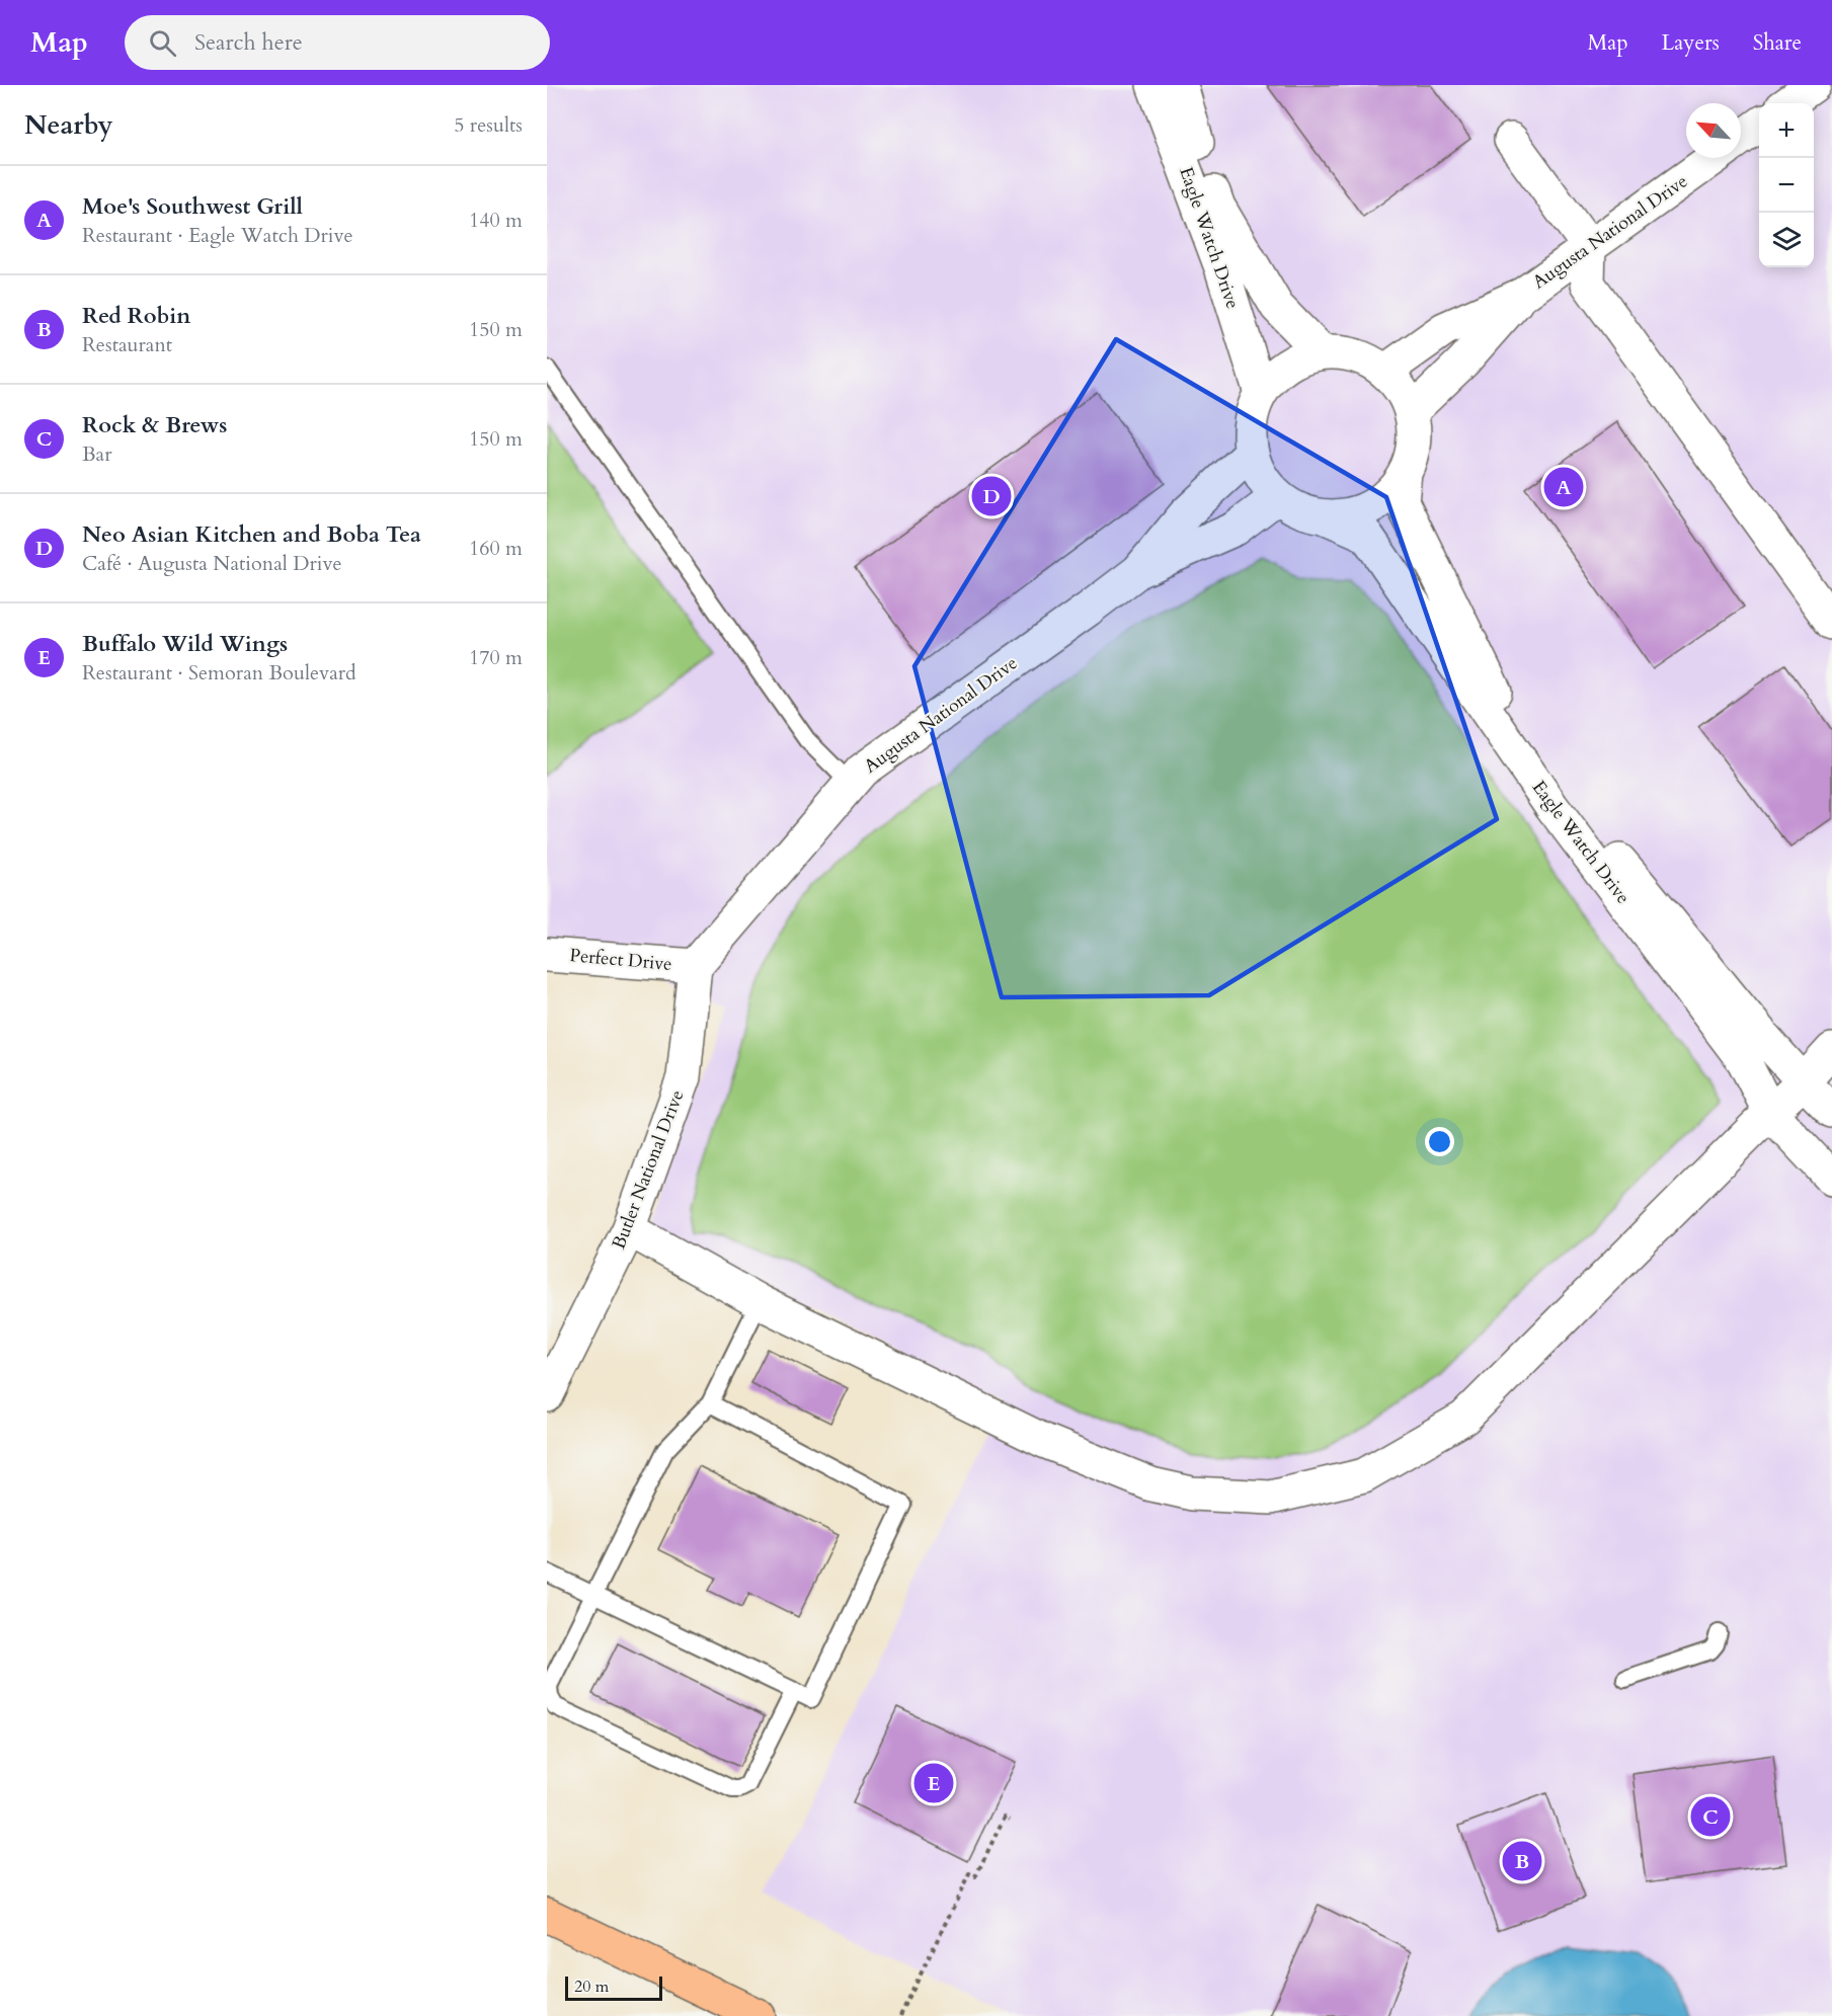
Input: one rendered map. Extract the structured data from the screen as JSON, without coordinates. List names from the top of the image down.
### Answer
{
  "streets": {
    "street": [
      "Augusta National Drive",
      "Eagle Watch Drive",
      "Perfect Drive",
      "Butler National Drive"
    ]
  },
  "crossings": [
    ["Augusta National Drive", "Perfect Drive"],
    ["Augusta National Drive", "Butler National Drive"],
    ["Perfect Drive", "Butler National Drive"]
  ],
  "scale_bar": "20 m",
  "north": "top left",
  "page": {
    "header": "Map",
    "search": "Search here",
    "nav": ["Map", "Layers", "Share"],
    "heading": ["Nearby", "5 results"],
    "map_buttons": ["+", "−"],
    "list": [
      {
        "mark": "A",
        "name": "Moe's Southwest Grill",
        "note": "Restaurant · Eagle Watch Drive",
        "value": "140 m"
      },
      {
        "mark": "B",
        "name": "Red Robin",
        "note": "Restaurant",
        "value": "150 m"
      },
      {
        "mark": "C",
        "name": "Rock & Brews",
        "note": "Bar",
        "value": "150 m"
      },
      {
        "mark": "D",
        "name": "Neo Asian Kitchen and Boba Tea",
        "note": "Café · Augusta National Drive",
        "value": "160 m"
      },
      {
        "mark": "E",
        "name": "Buffalo Wild Wings",
        "note": "Restaurant · Semoran Boulevard",
        "value": "170 m"
      }
    ],
    "pins": [
      "A",
      "D",
      "E",
      "C",
      "B"
    ],
    "scale": "20 m"
  }
}
